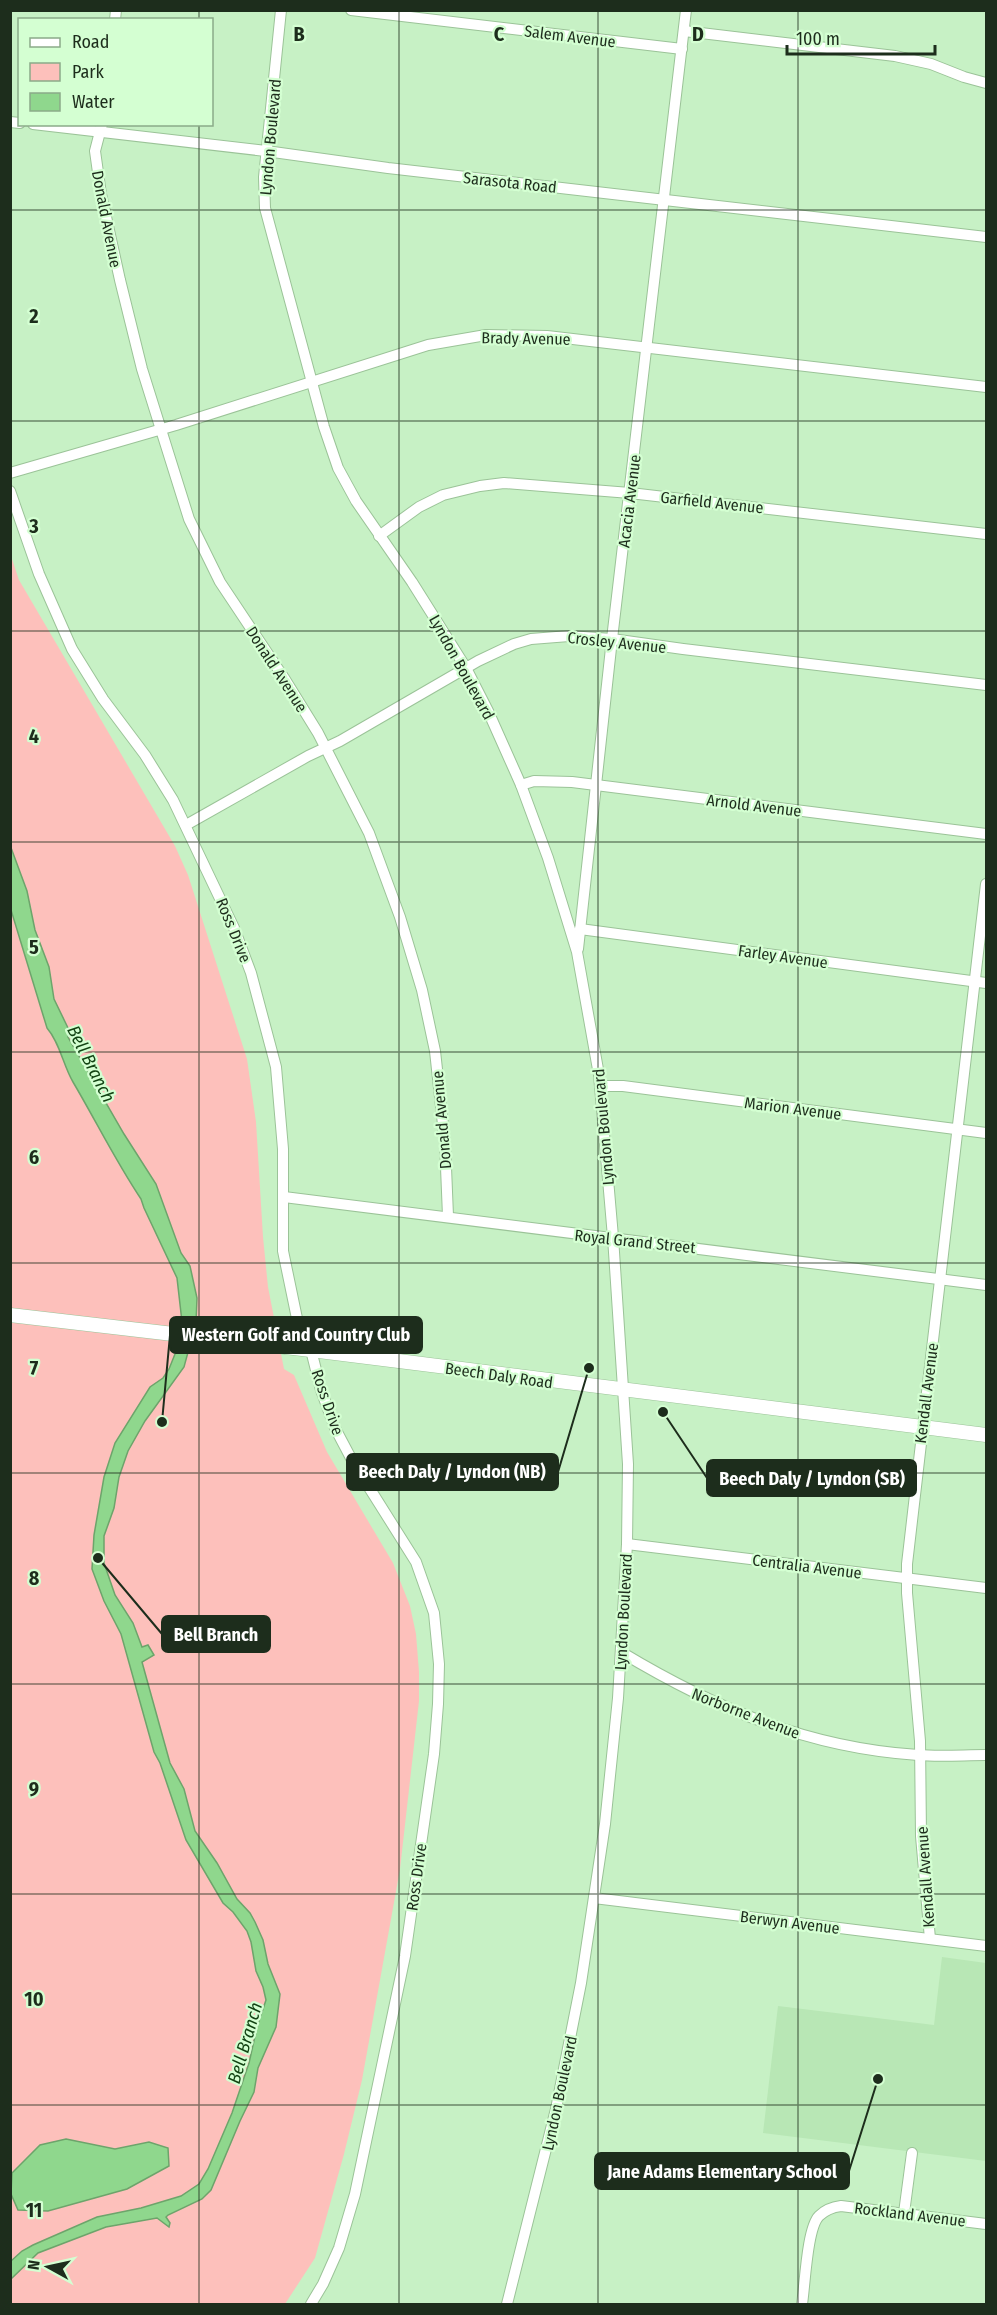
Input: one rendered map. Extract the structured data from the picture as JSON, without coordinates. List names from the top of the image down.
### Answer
{
  "streets": {
    "main road": ["Beech Daly Road"],
    "street": [
      "Salem Avenue",
      "Lyndon Boulevard",
      "Sarasota Road",
      "Donald Avenue",
      "Brady Avenue",
      "Acacia Avenue",
      "Garfield Avenue",
      "Crosley Avenue",
      "Arnold Avenue",
      "Ross Drive",
      "Farley Avenue",
      "Marion Avenue",
      "Royal Grand Street",
      "Kendall Avenue",
      "Centralia Avenue",
      "Norborne Avenue",
      "Berwyn Avenue",
      "Rockland Avenue"
    ]
  },
  "crossings": [
    ["Salem Avenue", "Acacia Avenue"],
    ["Lyndon Boulevard", "Sarasota Road"],
    ["Lyndon Boulevard", "Brady Avenue"],
    ["Lyndon Boulevard", "Acacia Avenue"],
    ["Lyndon Boulevard", "Garfield Avenue"],
    ["Lyndon Boulevard", "Crosley Avenue"],
    ["Lyndon Boulevard", "Arnold Avenue"],
    ["Lyndon Boulevard", "Marion Avenue"],
    ["Lyndon Boulevard", "Royal Grand Street"],
    ["Lyndon Boulevard", "Beech Daly Road"],
    ["Lyndon Boulevard", "Centralia Avenue"],
    ["Lyndon Boulevard", "Norborne Avenue"],
    ["Lyndon Boulevard", "Berwyn Avenue"],
    ["Sarasota Road", "Donald Avenue"],
    ["Sarasota Road", "Acacia Avenue"],
    ["Donald Avenue", "Brady Avenue"],
    ["Donald Avenue", "Crosley Avenue"],
    ["Donald Avenue", "Royal Grand Street"],
    ["Brady Avenue", "Acacia Avenue"],
    ["Acacia Avenue", "Garfield Avenue"],
    ["Acacia Avenue", "Crosley Avenue"],
    ["Acacia Avenue", "Arnold Avenue"],
    ["Acacia Avenue", "Farley Avenue"],
    ["Crosley Avenue", "Ross Drive"],
    ["Ross Drive", "Royal Grand Street"],
    ["Ross Drive", "Beech Daly Road"],
    ["Farley Avenue", "Kendall Avenue"],
    ["Marion Avenue", "Kendall Avenue"],
    ["Royal Grand Street", "Kendall Avenue"],
    ["Beech Daly Road", "Kendall Avenue"],
    ["Kendall Avenue", "Centralia Avenue"],
    ["Kendall Avenue", "Norborne Avenue"],
    ["Kendall Avenue", "Berwyn Avenue"]
  ],
  "water": ["Bell Branch"],
  "places": [
    "Beech Daly / Lyndon (NB)",
    "Beech Daly / Lyndon (SB)",
    "Western Golf and Country Club",
    "Bell Branch",
    "Jane Adams Elementary School"
  ],
  "legend": ["Road", "Park", "Water"],
  "scale_bar": "100 m",
  "north": "left",
  "grid": {
    "columns": ["B", "C", "D"],
    "rows": [
      "2",
      "3",
      "4",
      "5",
      "6",
      "7",
      "8",
      "9",
      "10",
      "11"
    ]
  }
}
